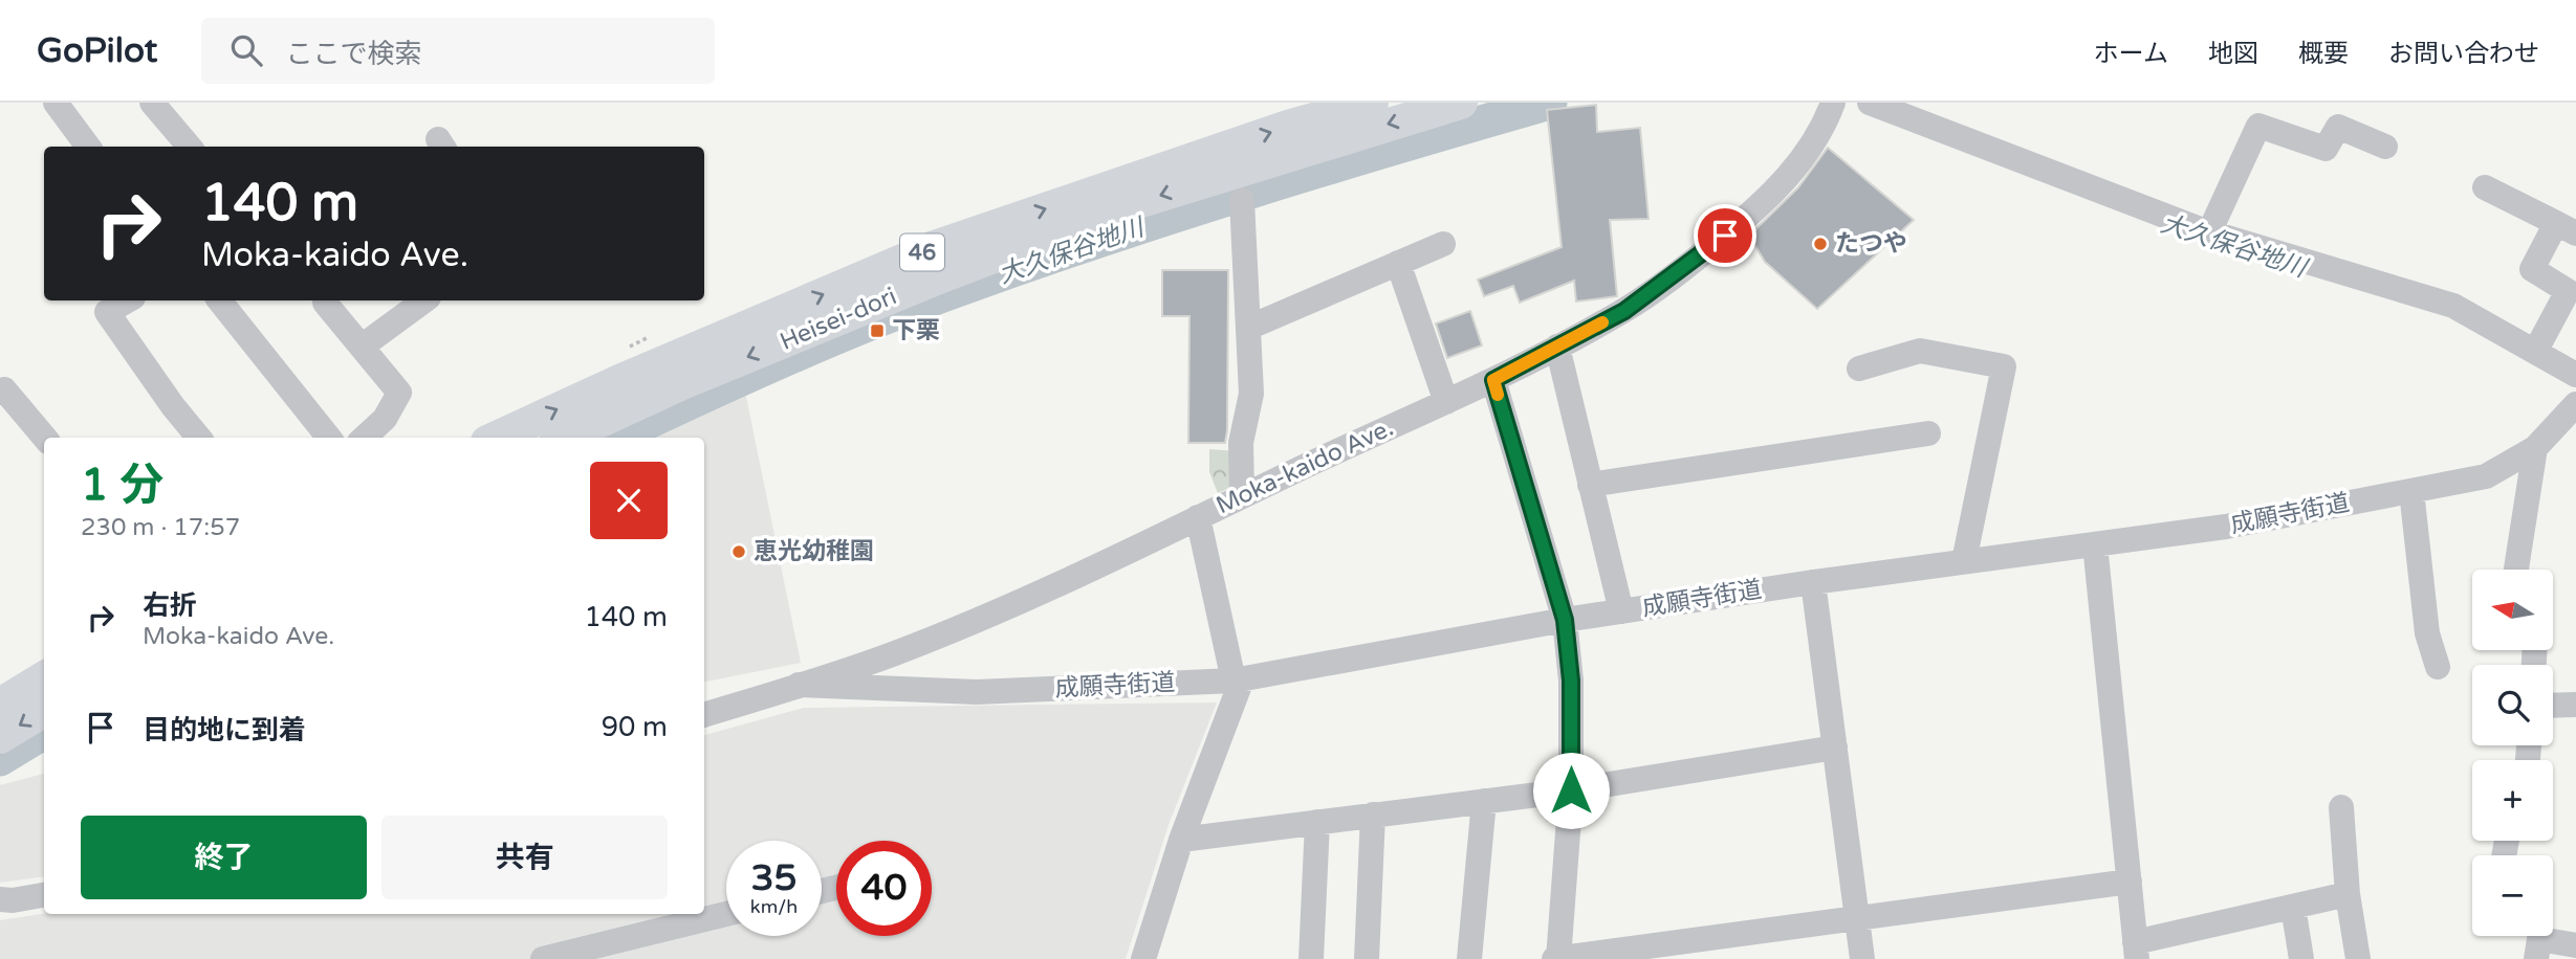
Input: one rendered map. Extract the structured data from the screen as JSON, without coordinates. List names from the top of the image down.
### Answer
{
  "streets": {
    "main road": ["46", "Heisei-dori"],
    "street": ["Moka-kaido Ave.", "成願寺街道"]
  },
  "crossings": [
    ["Moka-kaido Ave.", "成願寺街道"]
  ],
  "water": ["大久保谷地川"],
  "places": {
    "other": ["たつや", "恵光幼稚園"],
    "transit": ["下栗"]
  },
  "north": "left",
  "page": {
    "header": "GoPilot",
    "search": "ここで検索",
    "nav": [
      "ホーム",
      "地図",
      "概要",
      "お問い合わせ"
    ],
    "turn": ["140 m", "Moka-kaido Ave."],
    "heading": ["1 分", "230 m · 17:57"],
    "list": [
      {
        "name": "右折",
        "note": "Moka-kaido Ave.",
        "value": "140 m"
      },
      {
        "name": "目的地に到着",
        "value": "90 m"
      }
    ],
    "map_buttons": ["+", "−"],
    "buttons": ["終了", "共有"],
    "speed": "35 km/h",
    "limit": "40"
  }
}
